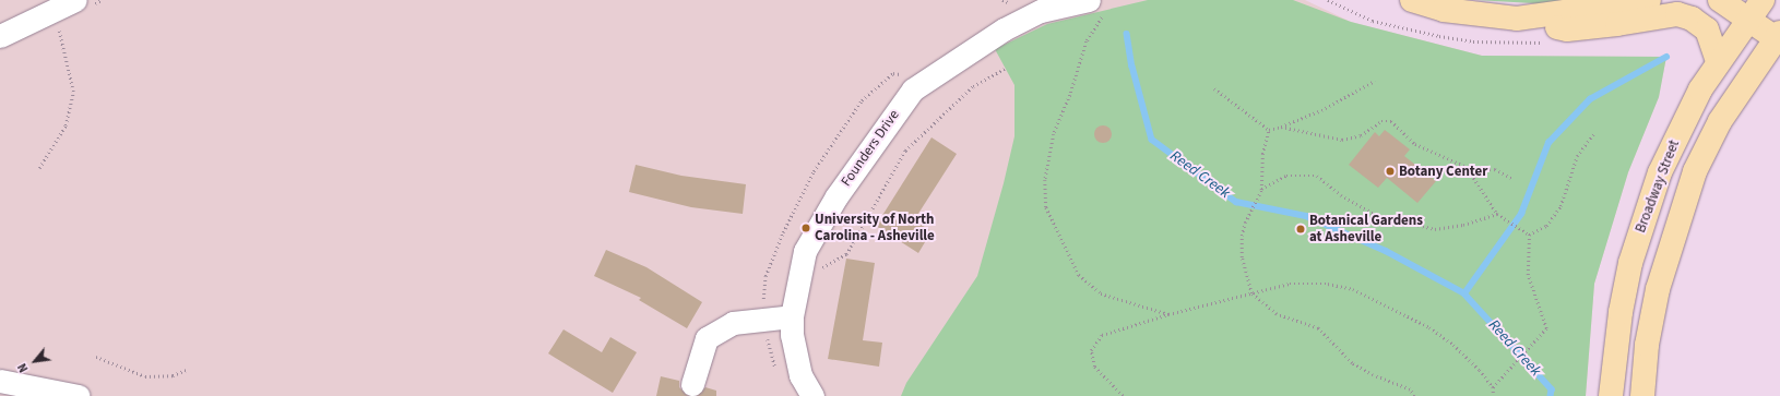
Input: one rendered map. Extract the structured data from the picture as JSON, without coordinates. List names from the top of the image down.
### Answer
{
  "streets": {
    "main road": ["Broadway Street"],
    "street": ["Founders Drive"]
  },
  "water": ["Reed Creek"],
  "places": ["Botany Center", "University of North Carolina - Asheville", "Botanical Gardens at Asheville"],
  "north": "bottom left"
}
